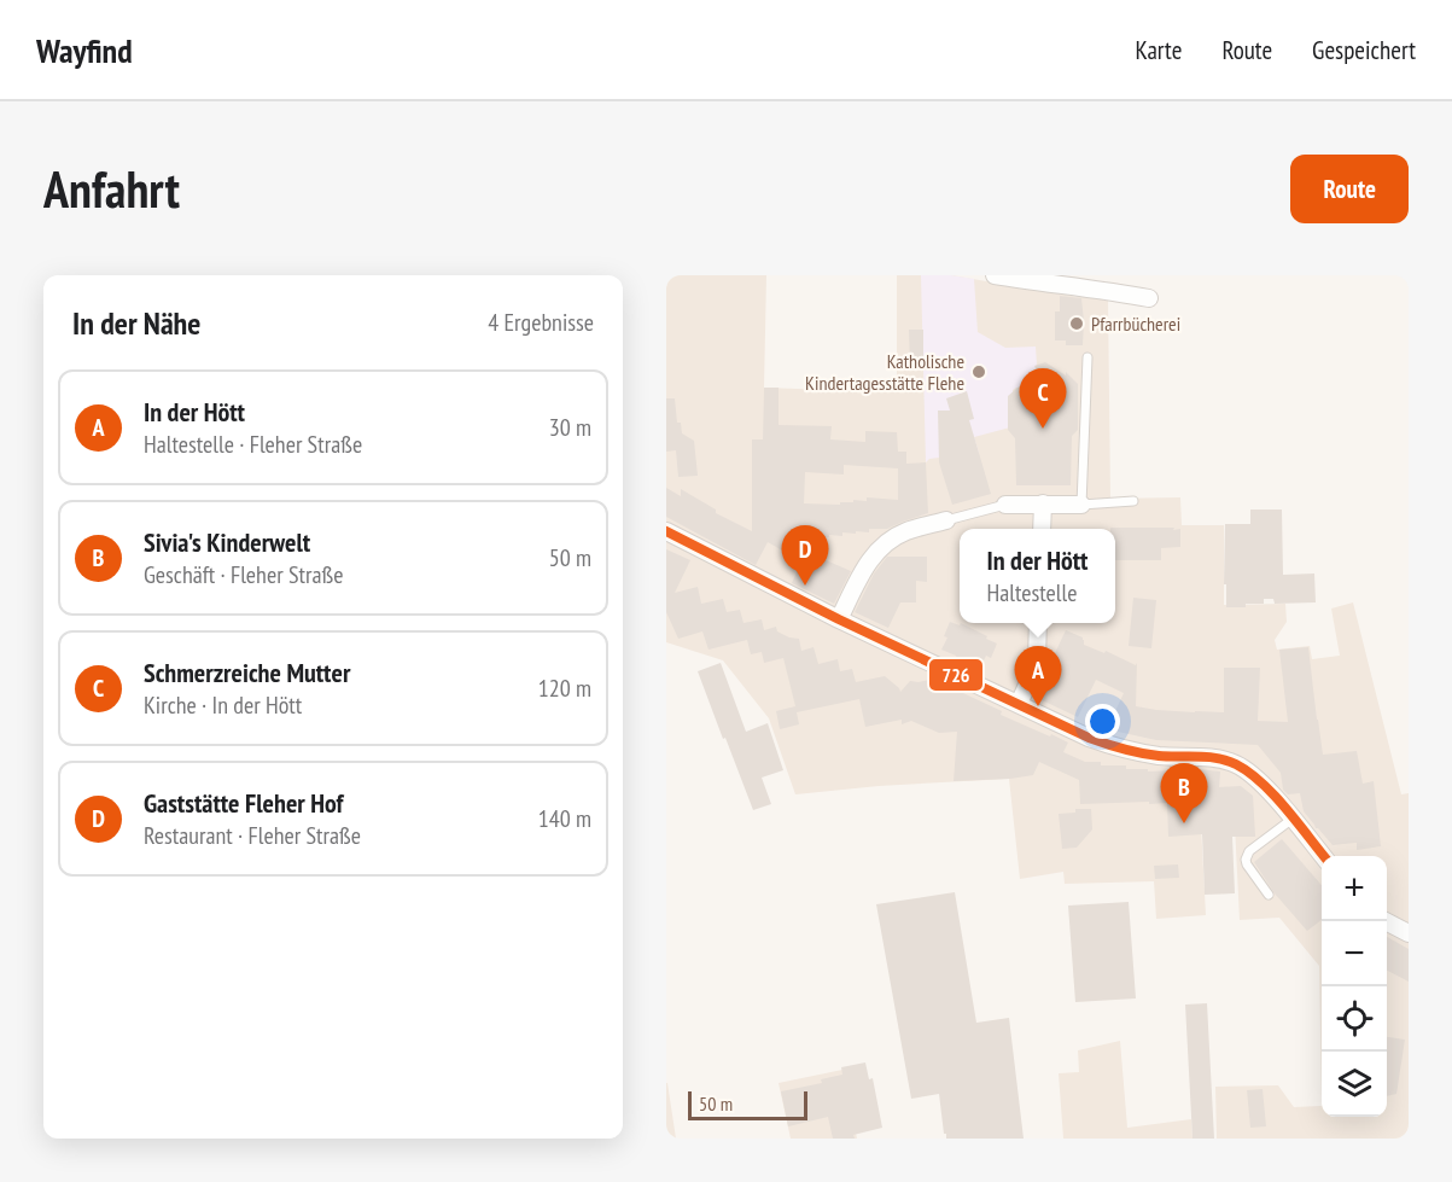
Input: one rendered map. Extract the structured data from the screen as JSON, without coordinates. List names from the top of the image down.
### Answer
{
  "places": ["Pfarrbücherei", "Katholische Kindertagesstätte Flehe"],
  "lines": ["transit line 726"],
  "scale_bar": "50 m",
  "page": {
    "header": "Wayfind",
    "nav": ["Karte", "Route", "Gespeichert"],
    "buttons": "Route",
    "title": "Anfahrt",
    "heading": ["In der Nähe", "4 Ergebnisse"],
    "pins": [
      "C",
      "D",
      "A",
      "B"
    ],
    "list": [
      {
        "mark": "A",
        "name": "In der Hött",
        "note": "Haltestelle · Fleher Straße",
        "value": "30 m"
      },
      {
        "mark": "B",
        "name": "Sivia's Kinderwelt",
        "note": "Geschäft · Fleher Straße",
        "value": "50 m"
      },
      {
        "mark": "C",
        "name": "Schmerzreiche Mutter",
        "note": "Kirche · In der Hött",
        "value": "120 m"
      },
      {
        "mark": "D",
        "name": "Gaststätte Fleher Hof",
        "note": "Restaurant · Fleher Straße",
        "value": "140 m"
      }
    ],
    "popup": ["In der Hött", "Haltestelle"],
    "map_buttons": ["+", "−"],
    "scale": "50 m"
  }
}
